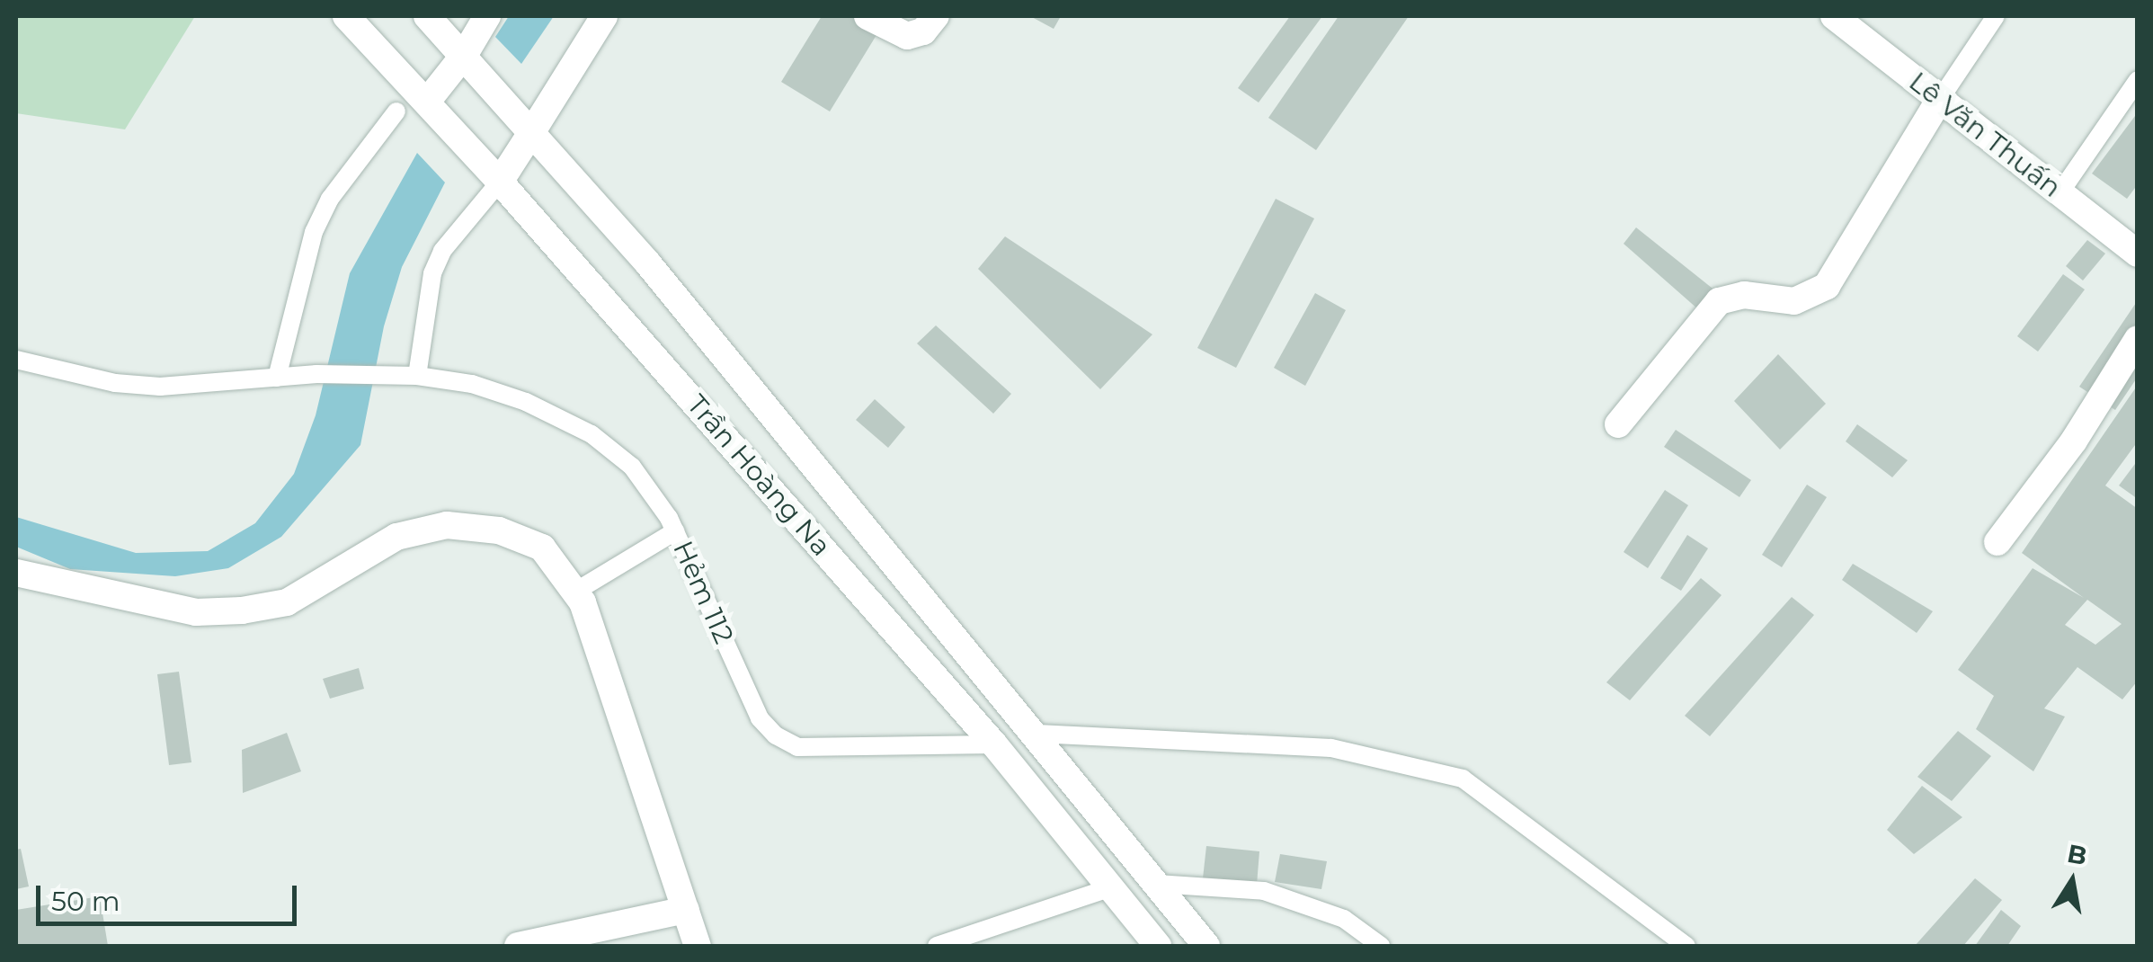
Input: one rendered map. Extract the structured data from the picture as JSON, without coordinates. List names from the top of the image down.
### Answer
{
  "streets": {
    "main road": ["Lê Văn Thuấn", "Trần Hoàng Na"],
    "lane": ["Hẻm 112"]
  },
  "crossings": [
    ["Trần Hoàng Na", "Hẻm 112"]
  ],
  "scale_bar": "50 m",
  "north": "top"
}
